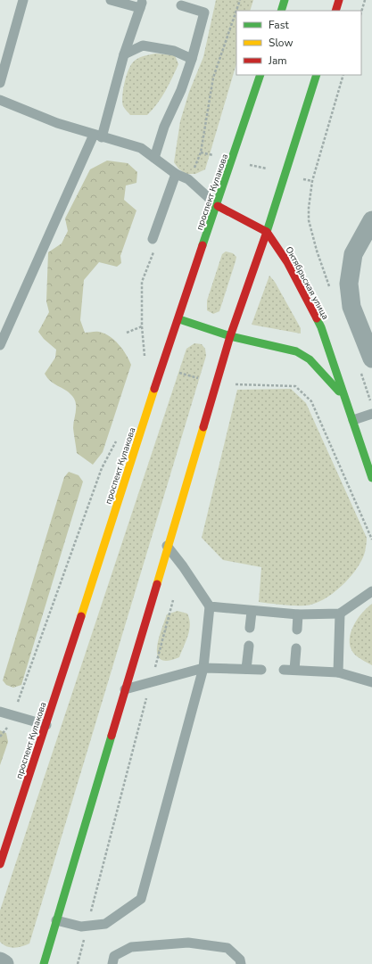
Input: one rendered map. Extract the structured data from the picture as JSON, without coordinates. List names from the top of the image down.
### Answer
{
  "streets": {
    "main road": ["проспект Кулакова", "Октябрьская улица"]
  },
  "crossings": [
    ["проспект Кулакова", "Октябрьская улица"]
  ],
  "legend": ["Fast", "Slow", "Jam"]
}
